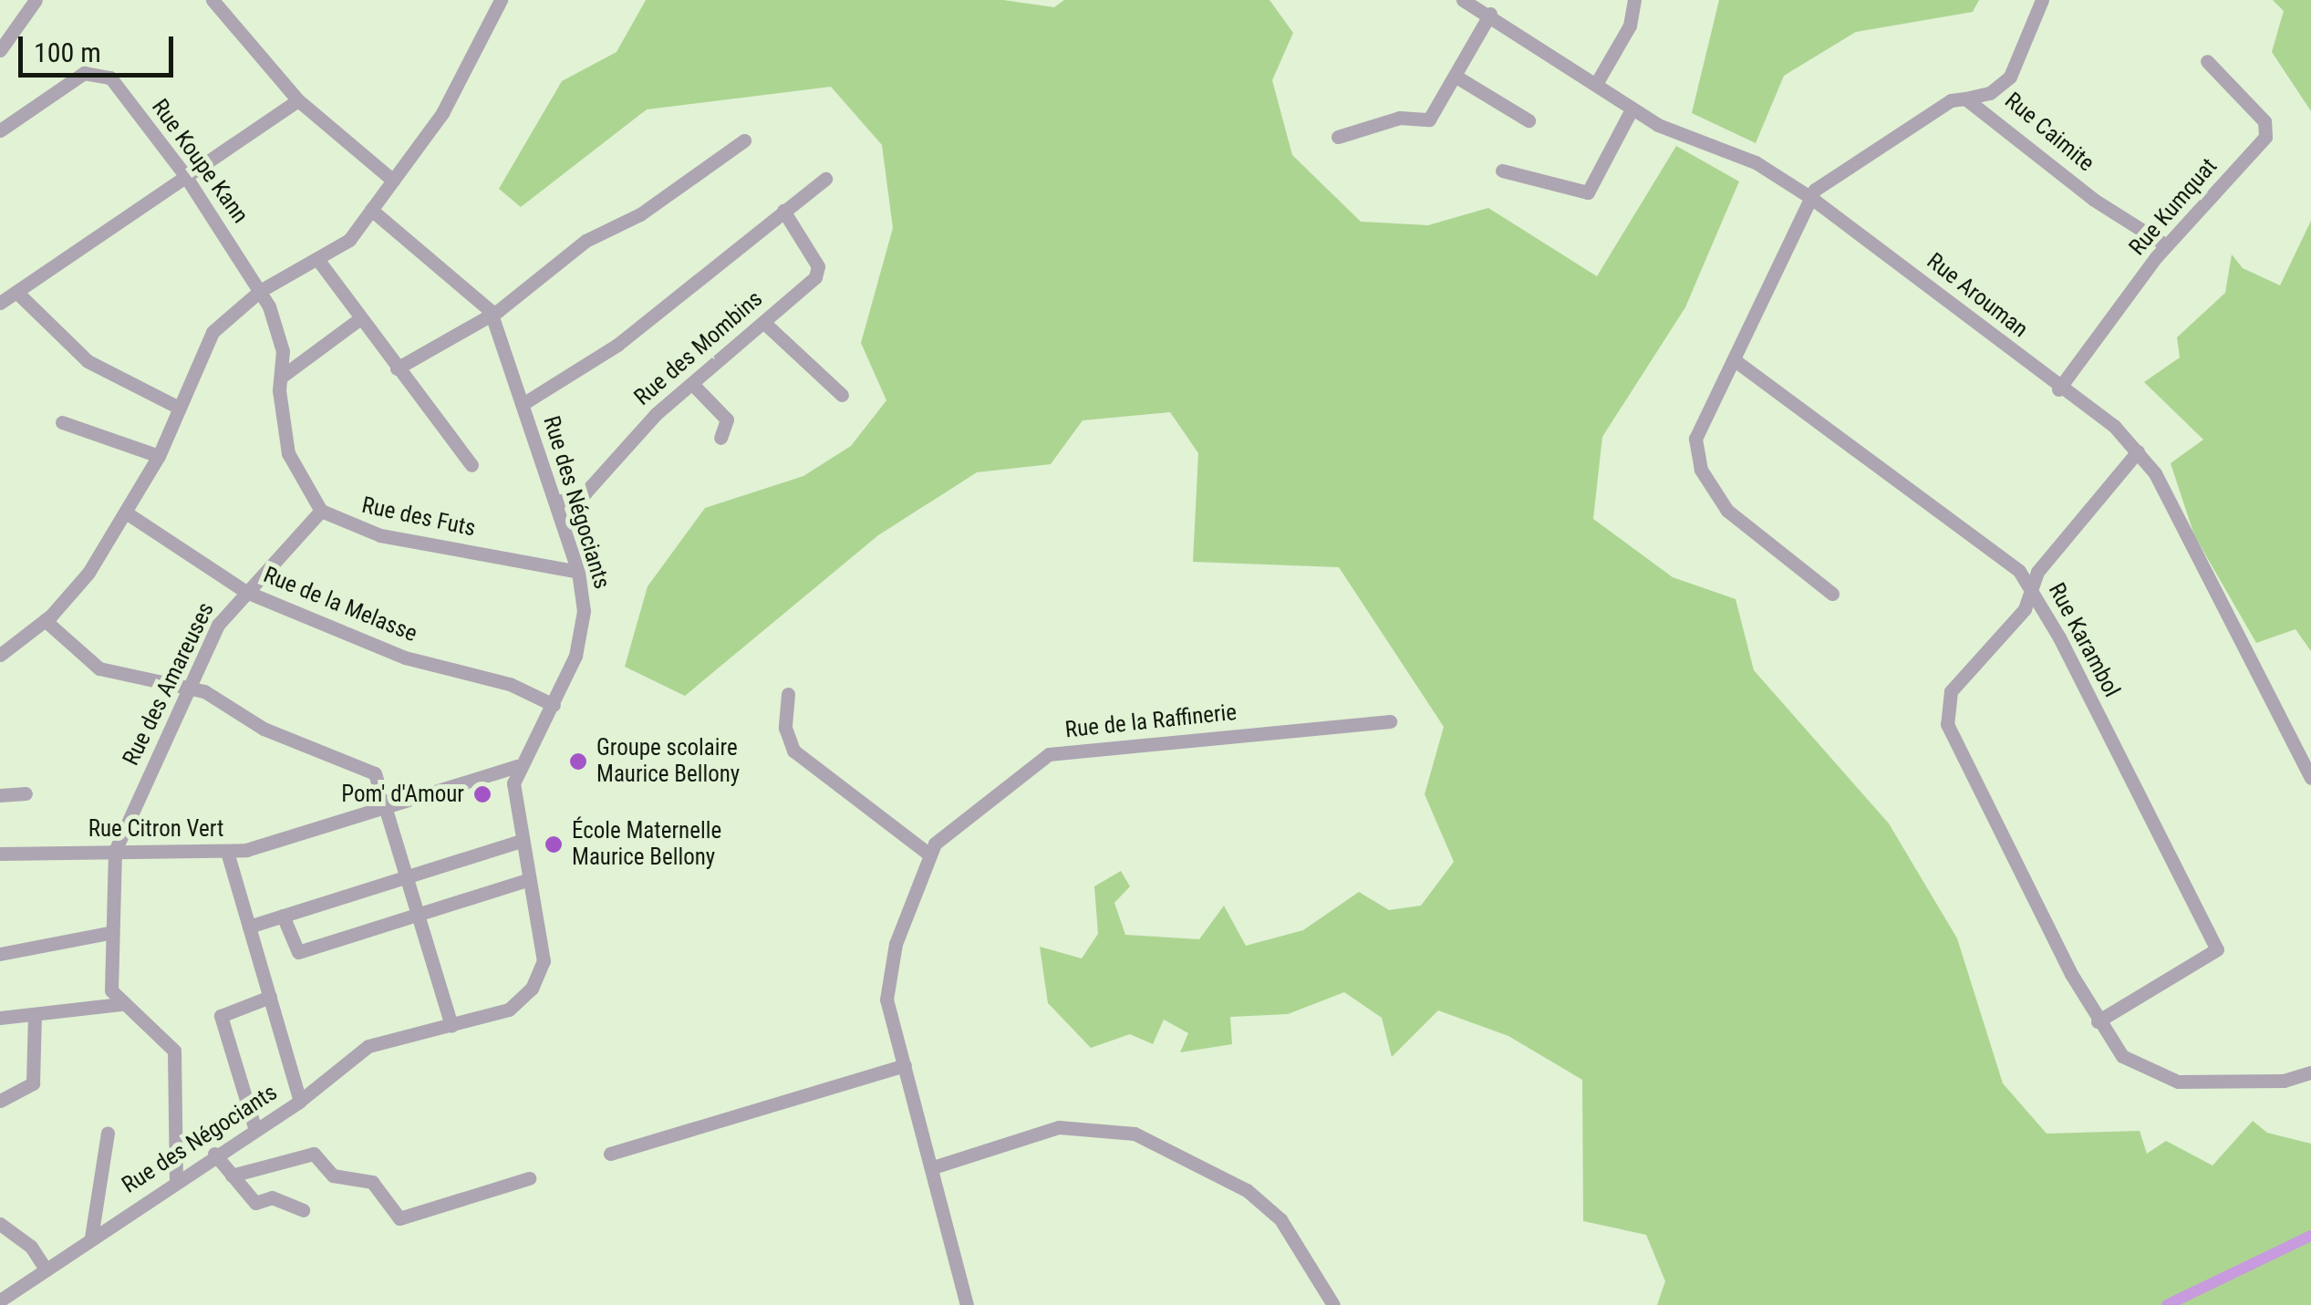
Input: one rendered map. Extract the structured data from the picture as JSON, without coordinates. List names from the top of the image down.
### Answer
{
  "streets": {
    "street": [
      "Rue Caimite",
      "Rue Koupe Kann",
      "Rue Kumquat",
      "Rue Arouman",
      "Rue des Mombins",
      "Rue des Négociants",
      "Rue des Futs",
      "Rue de la Melasse",
      "Rue Karambol",
      "Rue des Amareuses",
      "Rue de la Raffinerie",
      "Rue Citron Vert"
    ]
  },
  "crossings": [
    ["Rue Caimite", "Rue Kumquat"],
    ["Rue Kumquat", "Rue Arouman"],
    ["Rue des Mombins", "Rue des Négociants"],
    ["Rue des Négociants", "Rue des Futs"],
    ["Rue des Négociants", "Rue de la Melasse"],
    ["Rue des Négociants", "Rue Citron Vert"],
    ["Rue des Futs", "Rue des Amareuses"],
    ["Rue de la Melasse", "Rue des Amareuses"],
    ["Rue des Amareuses", "Rue Citron Vert"]
  ],
  "places": ["Groupe scolaire Maurice Bellony", "Pom' d'Amour", "École Maternelle Maurice Bellony"],
  "scale_bar": "100 m"
}
